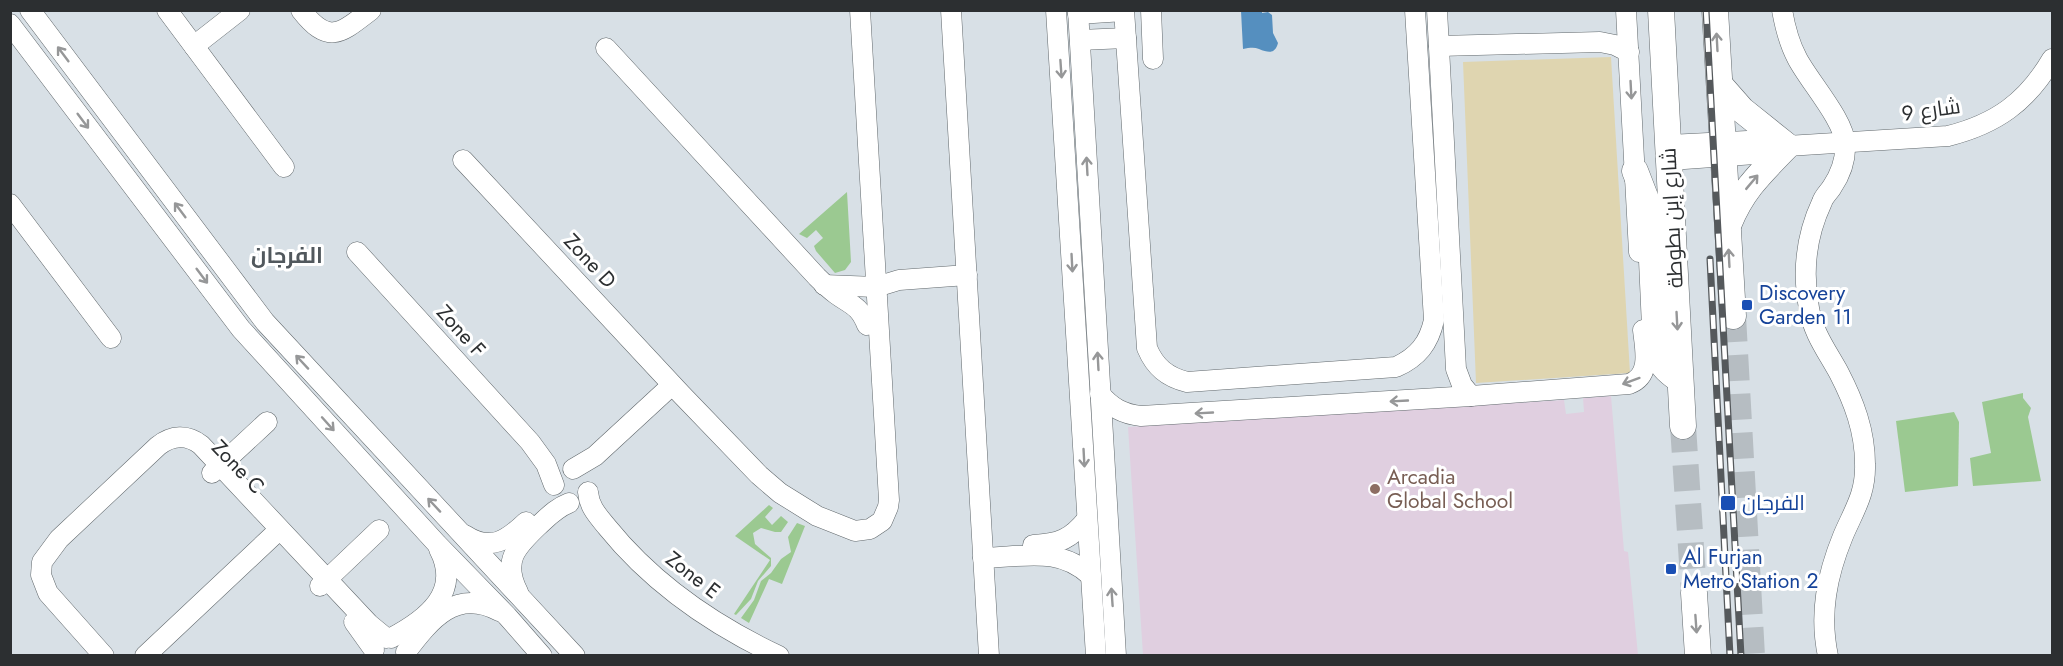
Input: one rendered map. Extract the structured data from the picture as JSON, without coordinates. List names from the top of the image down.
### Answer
{
  "streets": {
    "main road": ["شارع إبن بطوطة"],
    "street": [
      "شارع 9",
      "Zone D",
      "Zone F",
      "Zone C",
      "Zone E"
    ]
  },
  "crossings": [
    ["شارع 9", "شارع إبن بطوطة"]
  ],
  "districts": ["الفرجان"],
  "places": {
    "transit": ["Discovery Garden 11", "الفرجان", "Al Furjan Metro Station 2"],
    "other": ["Arcadia Global School"]
  }
}
